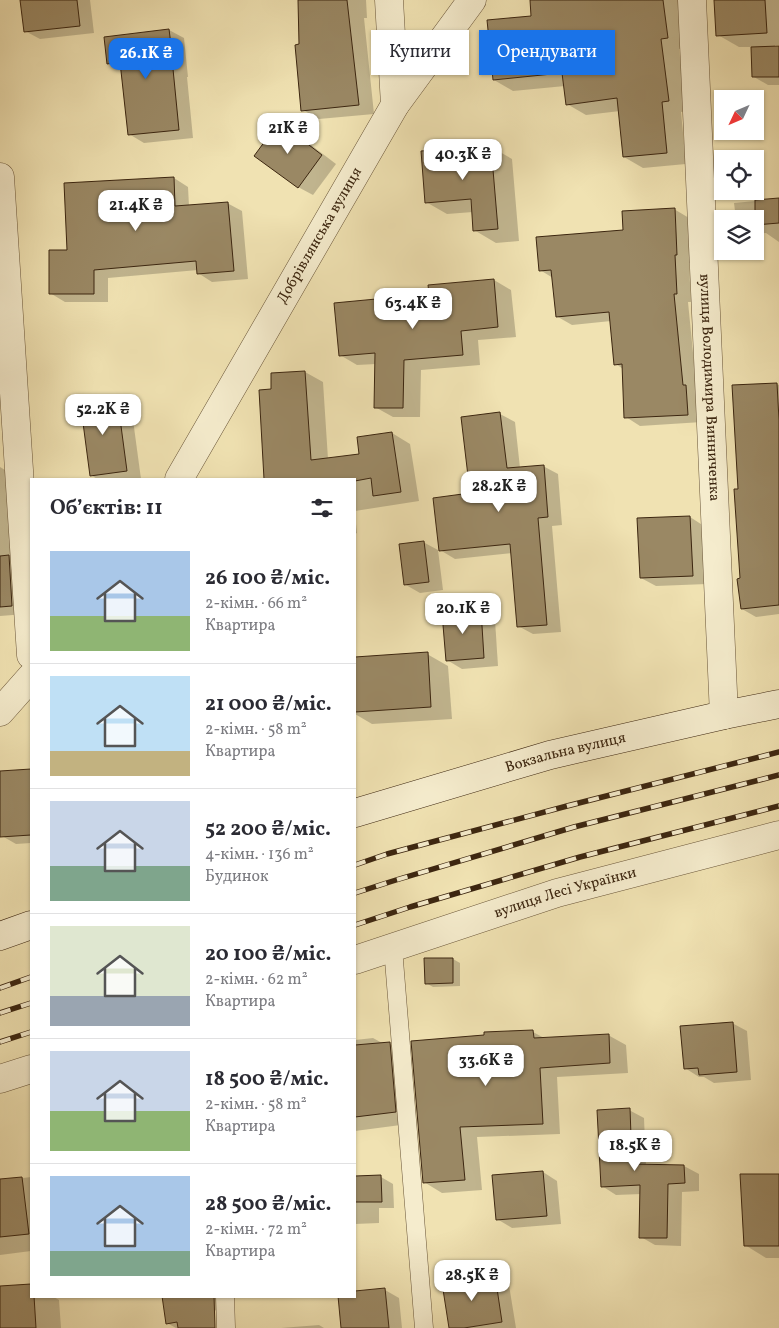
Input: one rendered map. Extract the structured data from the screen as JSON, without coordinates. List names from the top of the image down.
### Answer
{
  "streets": {
    "street": [
      "Добрівлянська вулиця",
      "вулиця Володимира Винниченка",
      "Вокзальна вулиця",
      "вулиця Лесі Українки"
    ]
  },
  "crossings": [
    ["вулиця Володимира Винниченка", "Вокзальна вулиця"]
  ],
  "north": "bottom left",
  "page": {
    "chip": ["Купити", "Орендувати"],
    "price": [
      "26.1K ₴",
      "21K ₴",
      "40.3K ₴",
      "21.4K ₴",
      "63.4K ₴",
      "52.2K ₴",
      "28.2K ₴",
      "20.1K ₴",
      "33.6K ₴",
      "18.5K ₴",
      "28.5K ₴"
    ],
    "heading": "Об’єктів: 11",
    "list": [
      {
        "name": "26 100 ₴/міс.",
        "note": "2-кімн. · 66 m² · Квартира"
      },
      {
        "name": "21 000 ₴/міс.",
        "note": "2-кімн. · 58 m² · Квартира"
      },
      {
        "name": "52 200 ₴/міс.",
        "note": "4-кімн. · 136 m² · Будинок"
      },
      {
        "name": "20 100 ₴/міс.",
        "note": "2-кімн. · 62 m² · Квартира"
      },
      {
        "name": "18 500 ₴/міс.",
        "note": "2-кімн. · 58 m² · Квартира"
      },
      {
        "name": "28 500 ₴/міс.",
        "note": "2-кімн. · 72 m² · Квартира"
      }
    ]
  }
}
